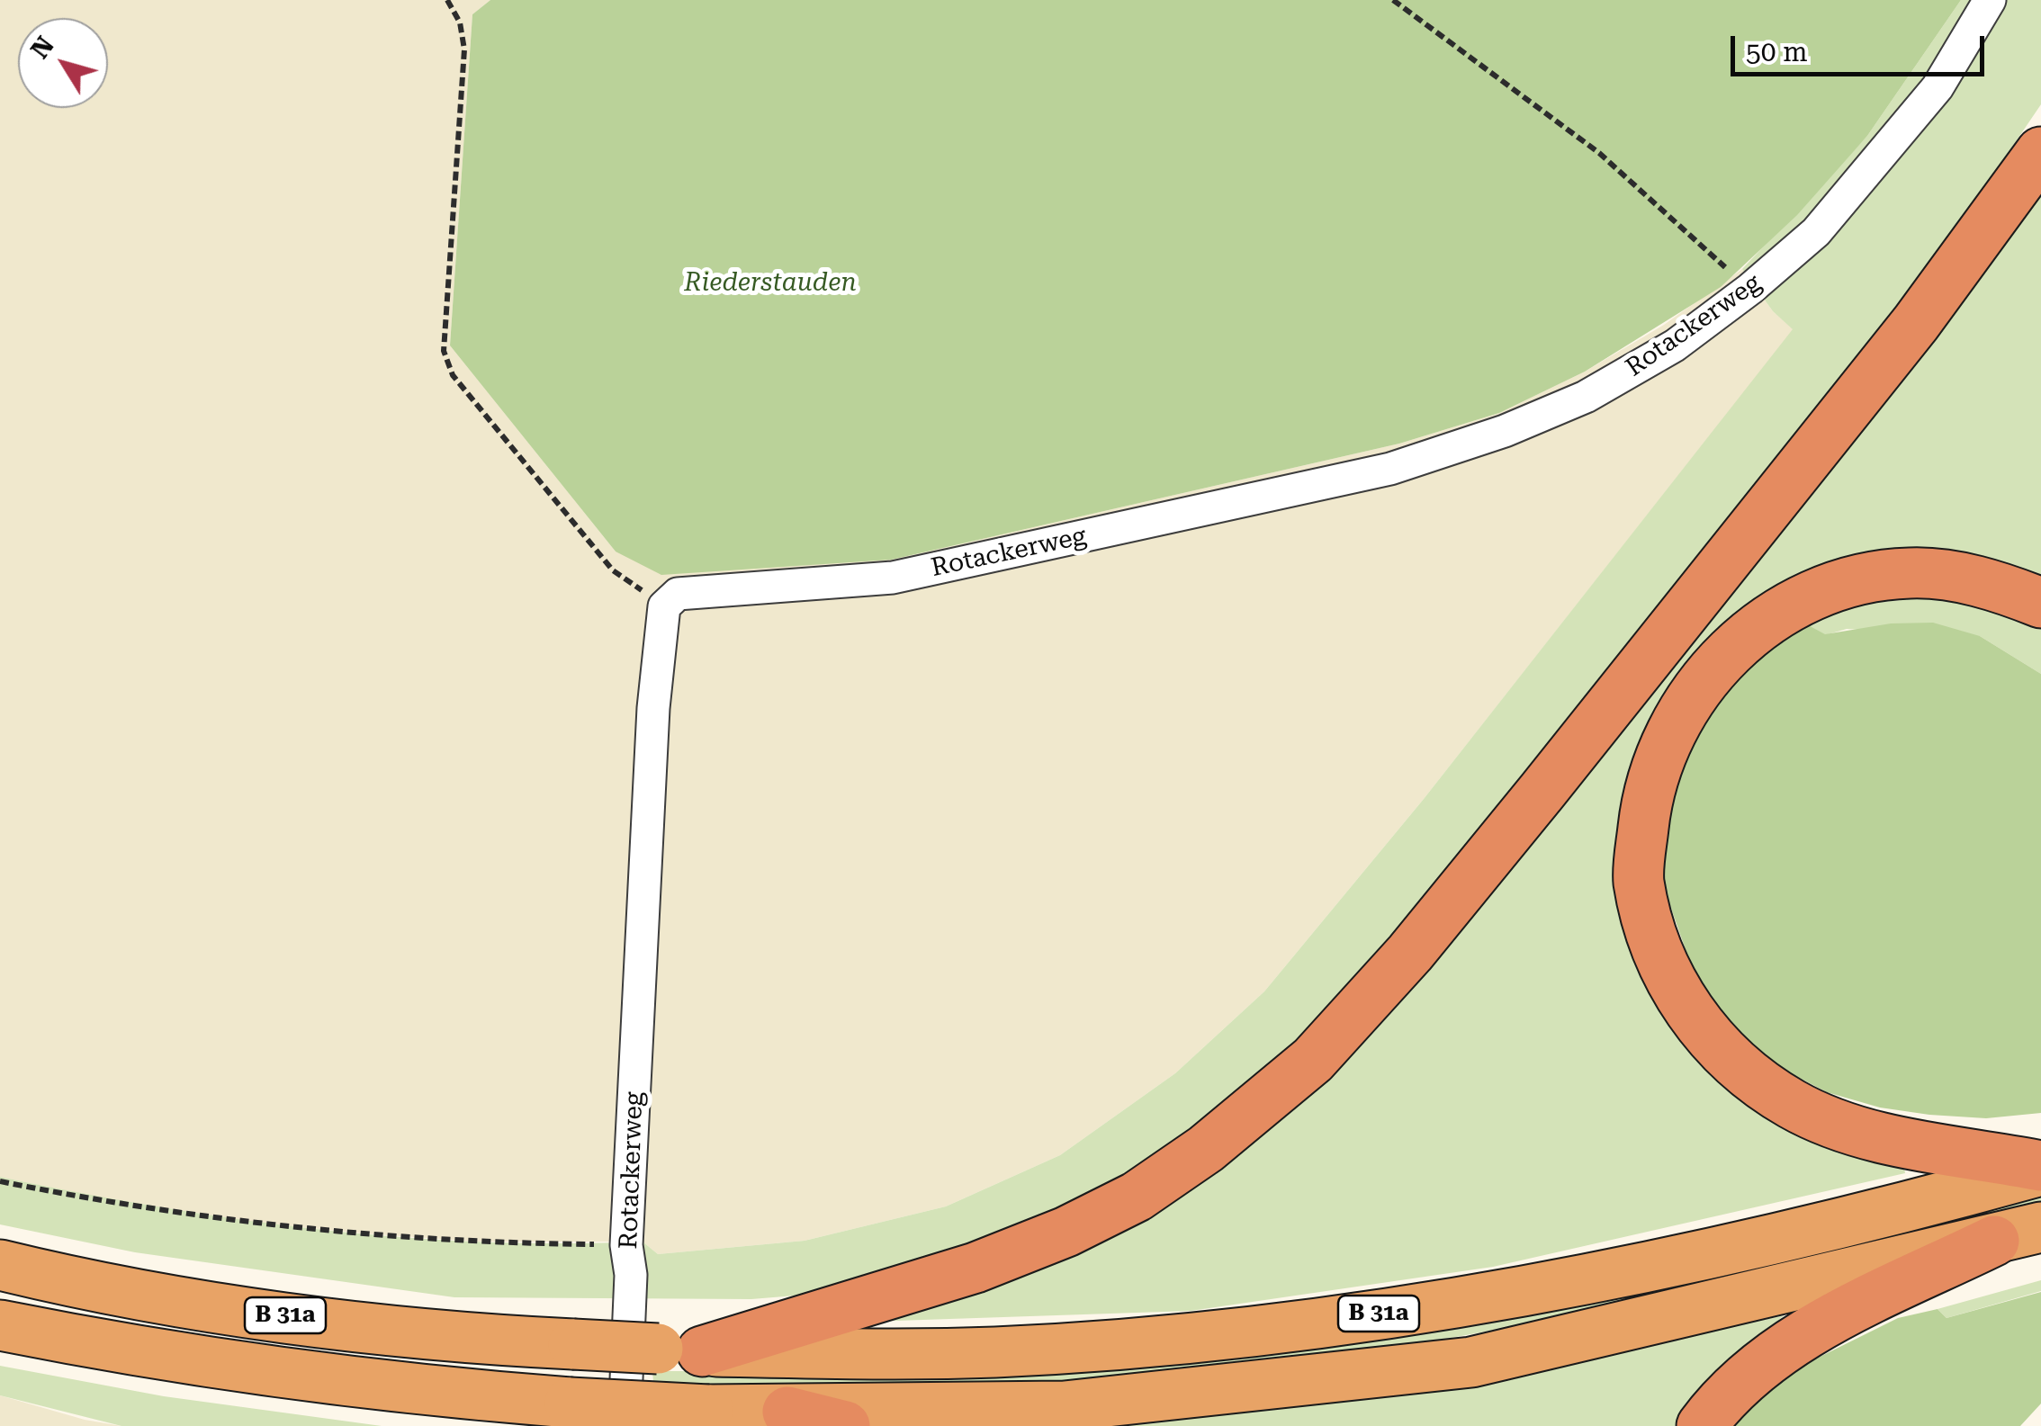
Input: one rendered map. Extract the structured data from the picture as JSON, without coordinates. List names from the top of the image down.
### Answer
{
  "streets": {
    "highway": ["B 31a"],
    "street": ["Rotackerweg"]
  },
  "parks": ["Riederstauden"],
  "scale_bar": "50 m",
  "north": "top left"
}
